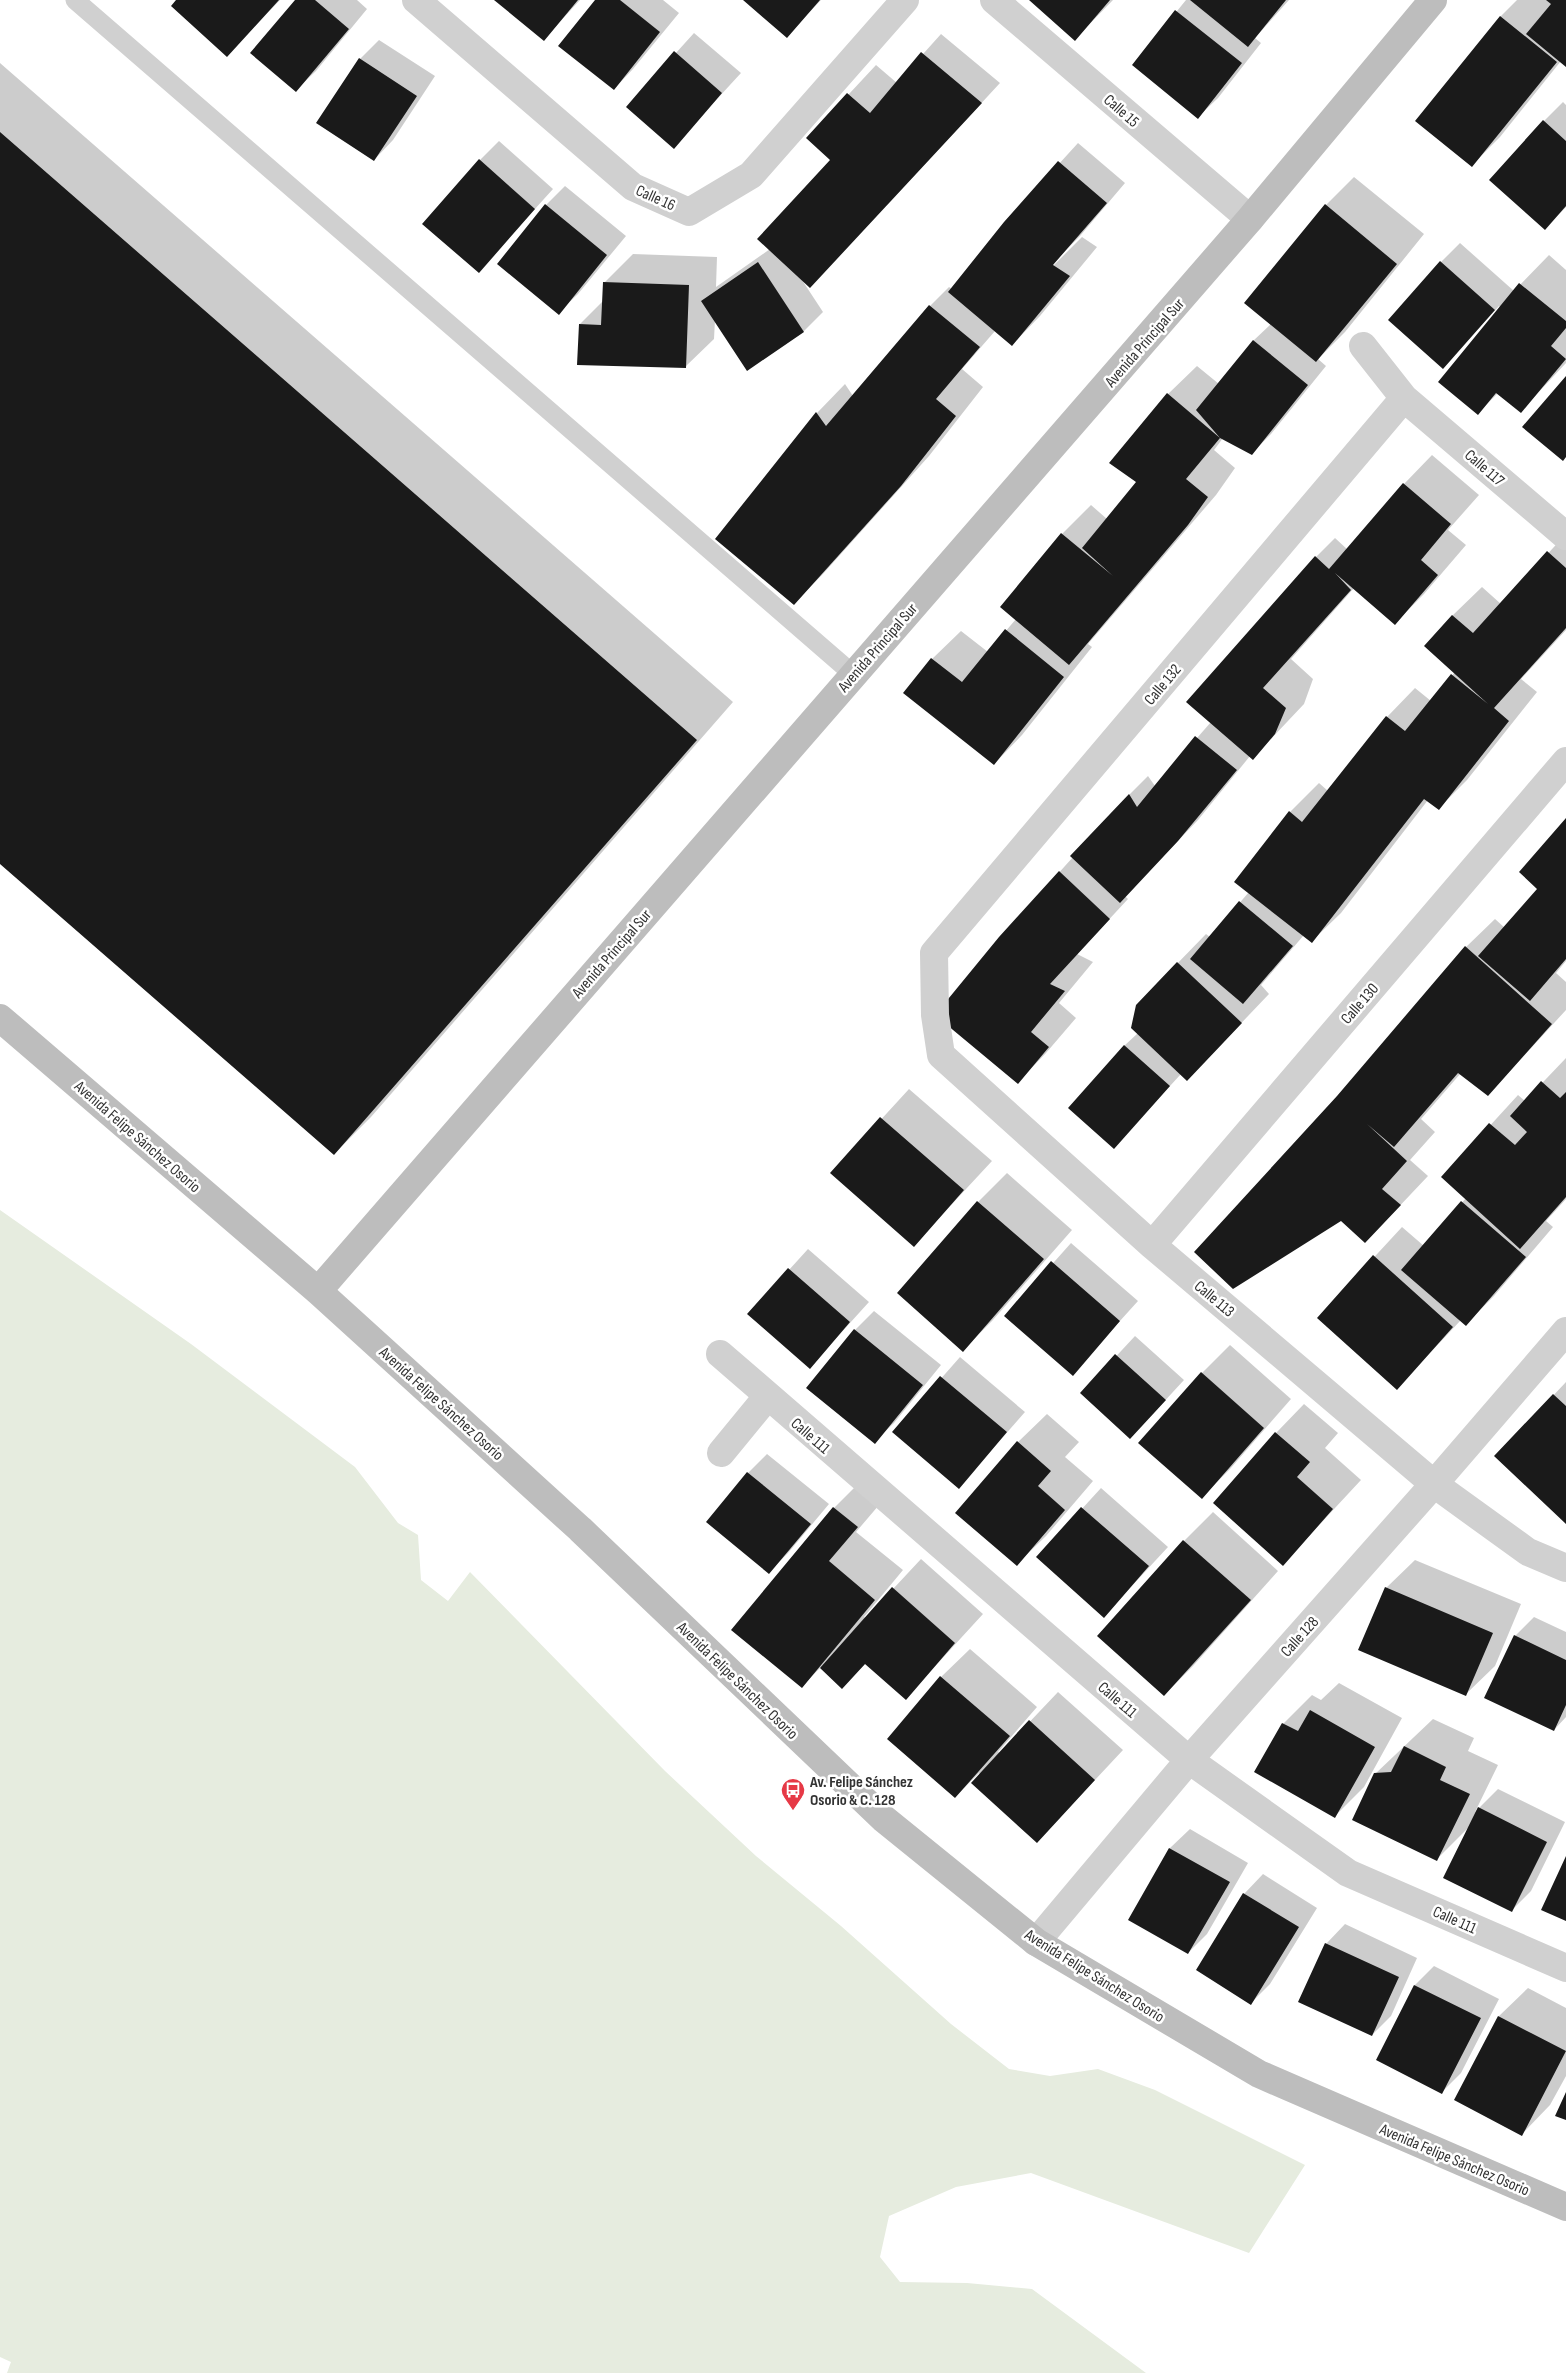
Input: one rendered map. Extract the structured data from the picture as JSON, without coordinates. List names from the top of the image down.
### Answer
{
  "streets": {
    "street": [
      "Calle 15",
      "Calle 16",
      "Avenida Principal Sur",
      "Calle 117",
      "Calle 132",
      "Calle 130",
      "Avenida Felipe Sánchez Osorio",
      "Calle 113",
      "Calle 111",
      "Calle 128"
    ]
  },
  "crossings": [
    ["Calle 15", "Avenida Principal Sur"],
    ["Avenida Principal Sur", "Avenida Felipe Sánchez Osorio"],
    ["Calle 117", "Calle 132"],
    ["Calle 132", "Calle 113"],
    ["Calle 130", "Calle 113"],
    ["Avenida Felipe Sánchez Osorio", "Calle 128"],
    ["Calle 113", "Calle 128"],
    ["Calle 111", "Calle 128"]
  ],
  "places": {
    "bus stop": ["Av. Felipe Sánchez Osorio & C. 128"]
  }
}
